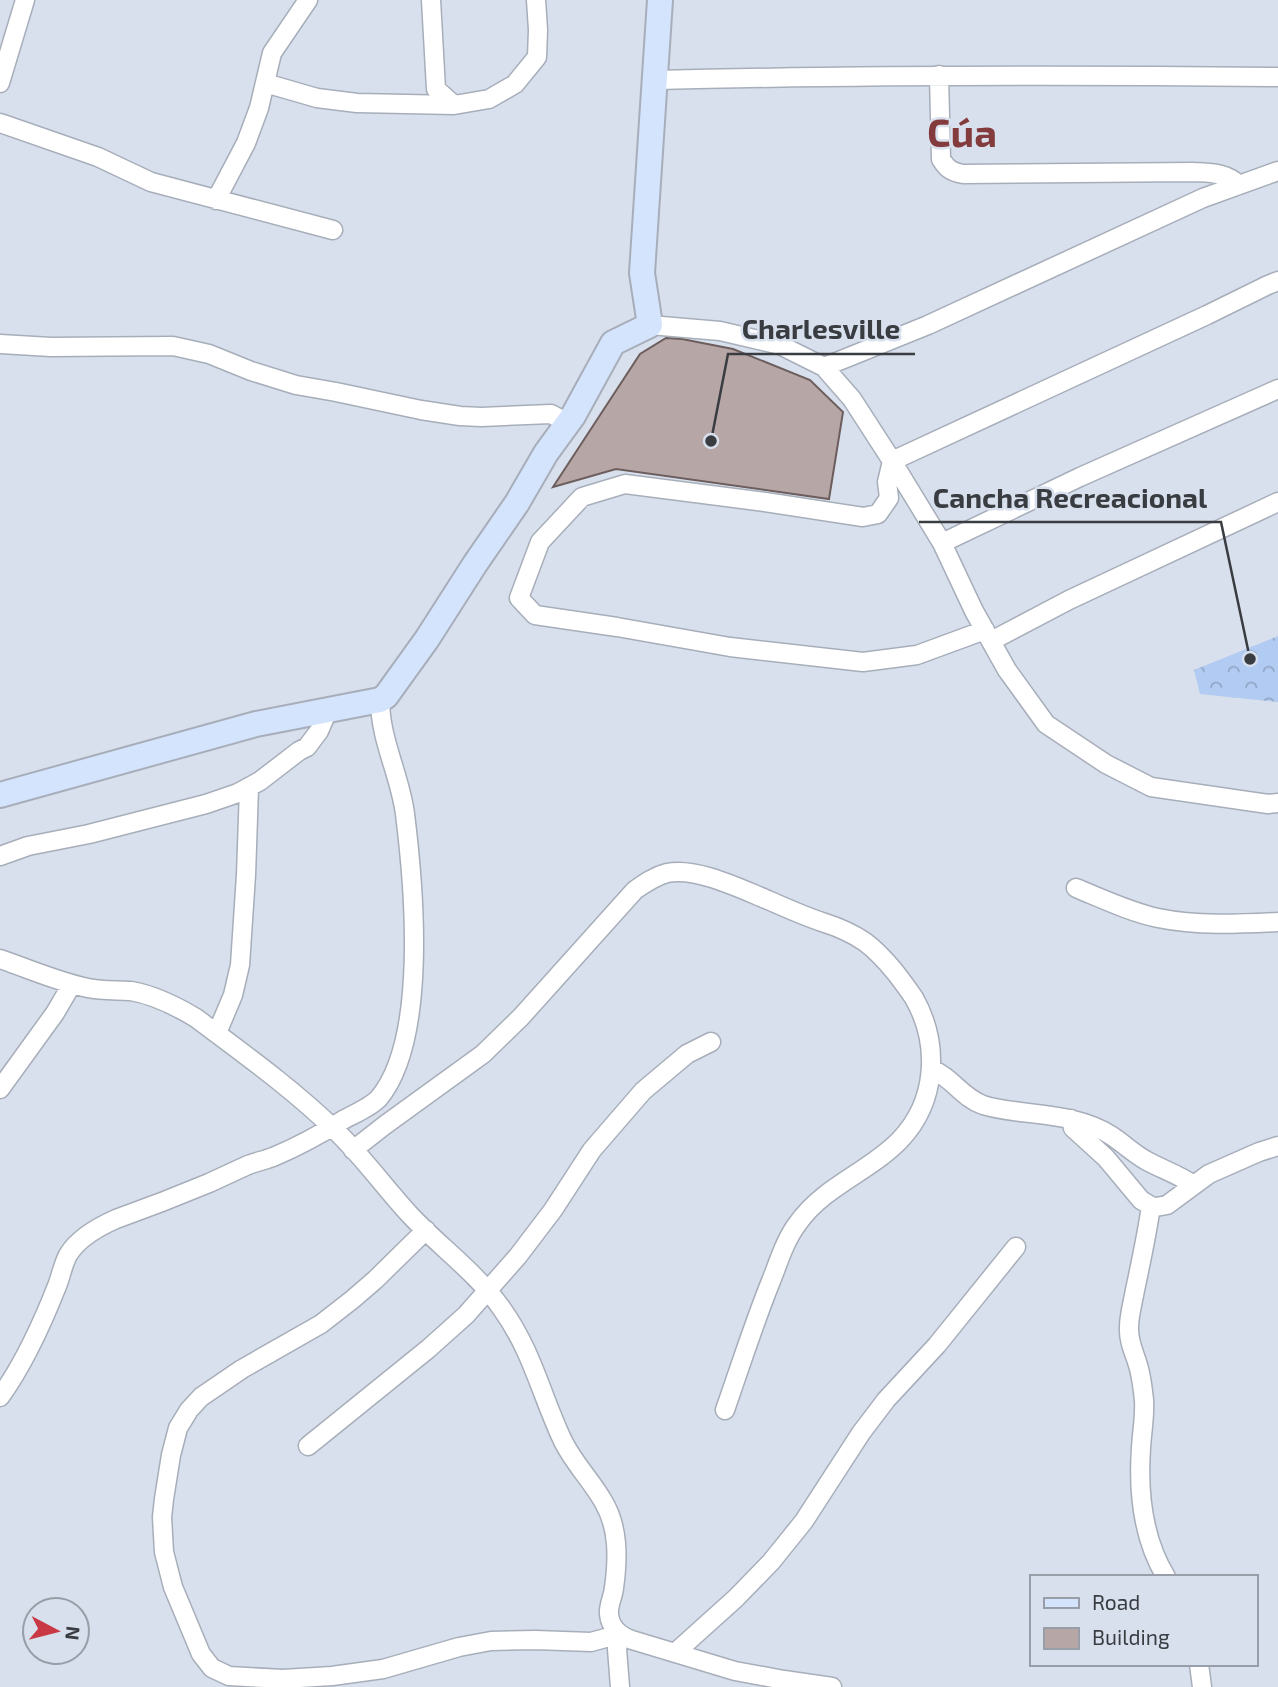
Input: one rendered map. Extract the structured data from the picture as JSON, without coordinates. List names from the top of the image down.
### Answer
{
  "districts": ["Cúa"],
  "places": ["Charlesville", "Cancha Recreacional"],
  "legend": ["Road", "Building"],
  "north": "right"
}
